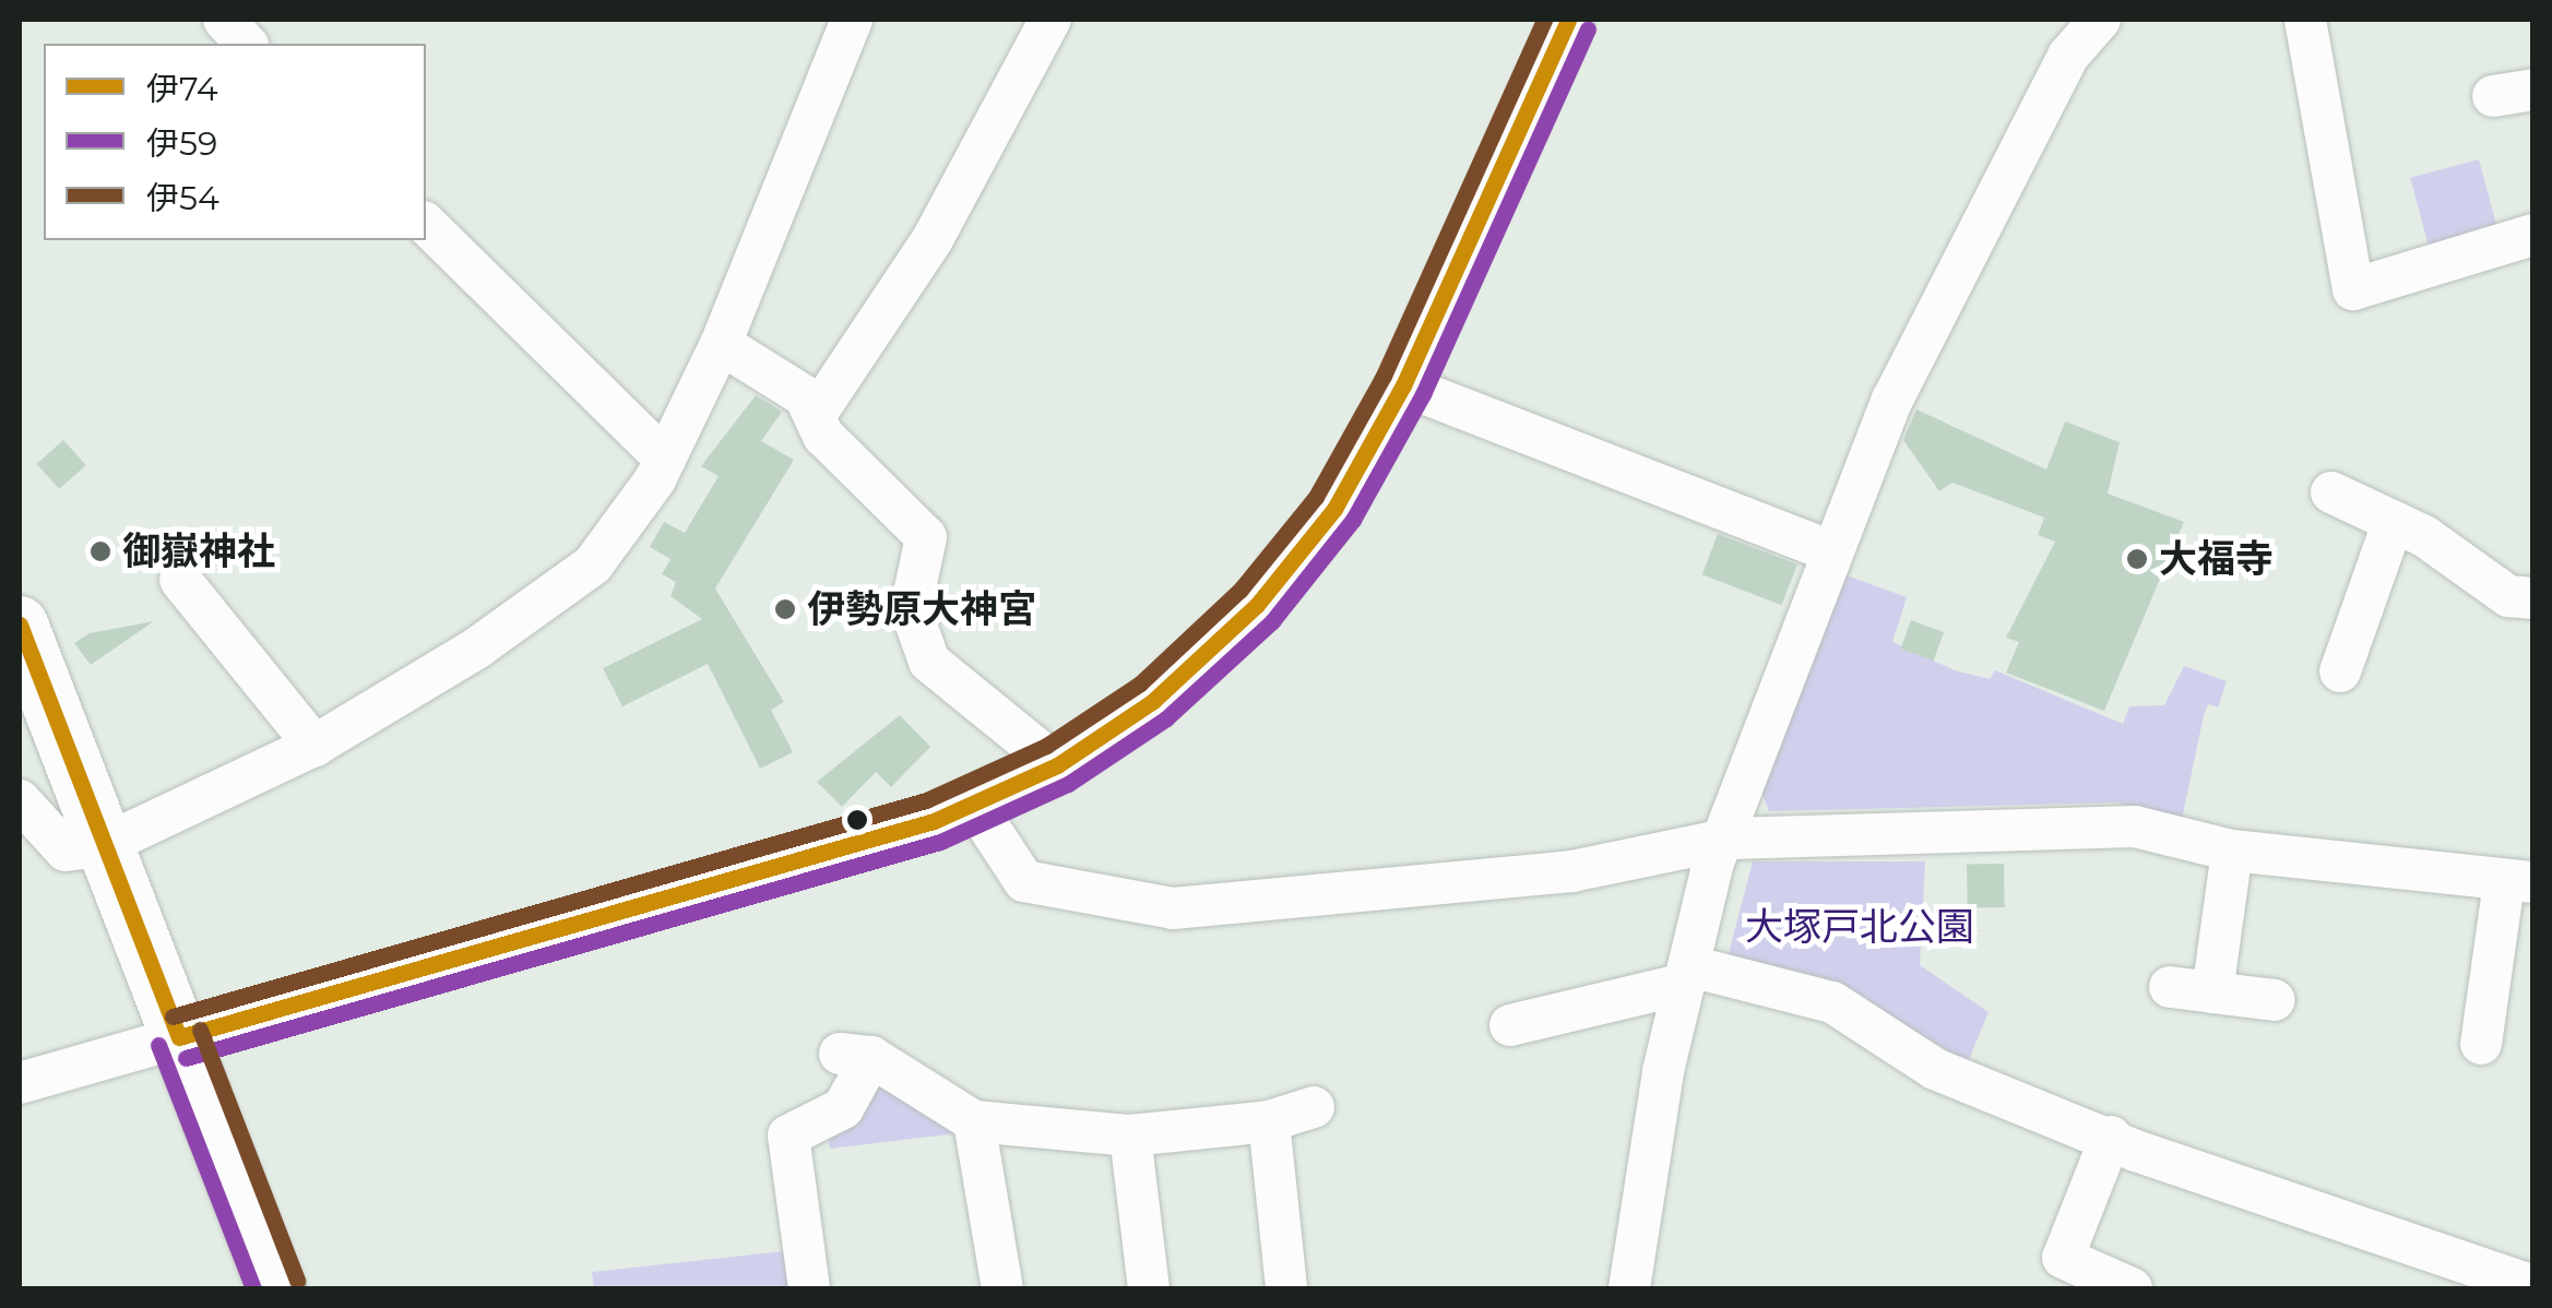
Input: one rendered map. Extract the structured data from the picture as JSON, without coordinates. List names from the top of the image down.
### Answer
{
  "parks": ["大塚戸北公園"],
  "places": ["御嶽神社", "大福寺", "伊勢原大神宮"],
  "lines": ["transit line 伊74", "transit line 伊54", "transit line 伊59"],
  "legend": ["伊74", "伊59", "伊54"]
}
